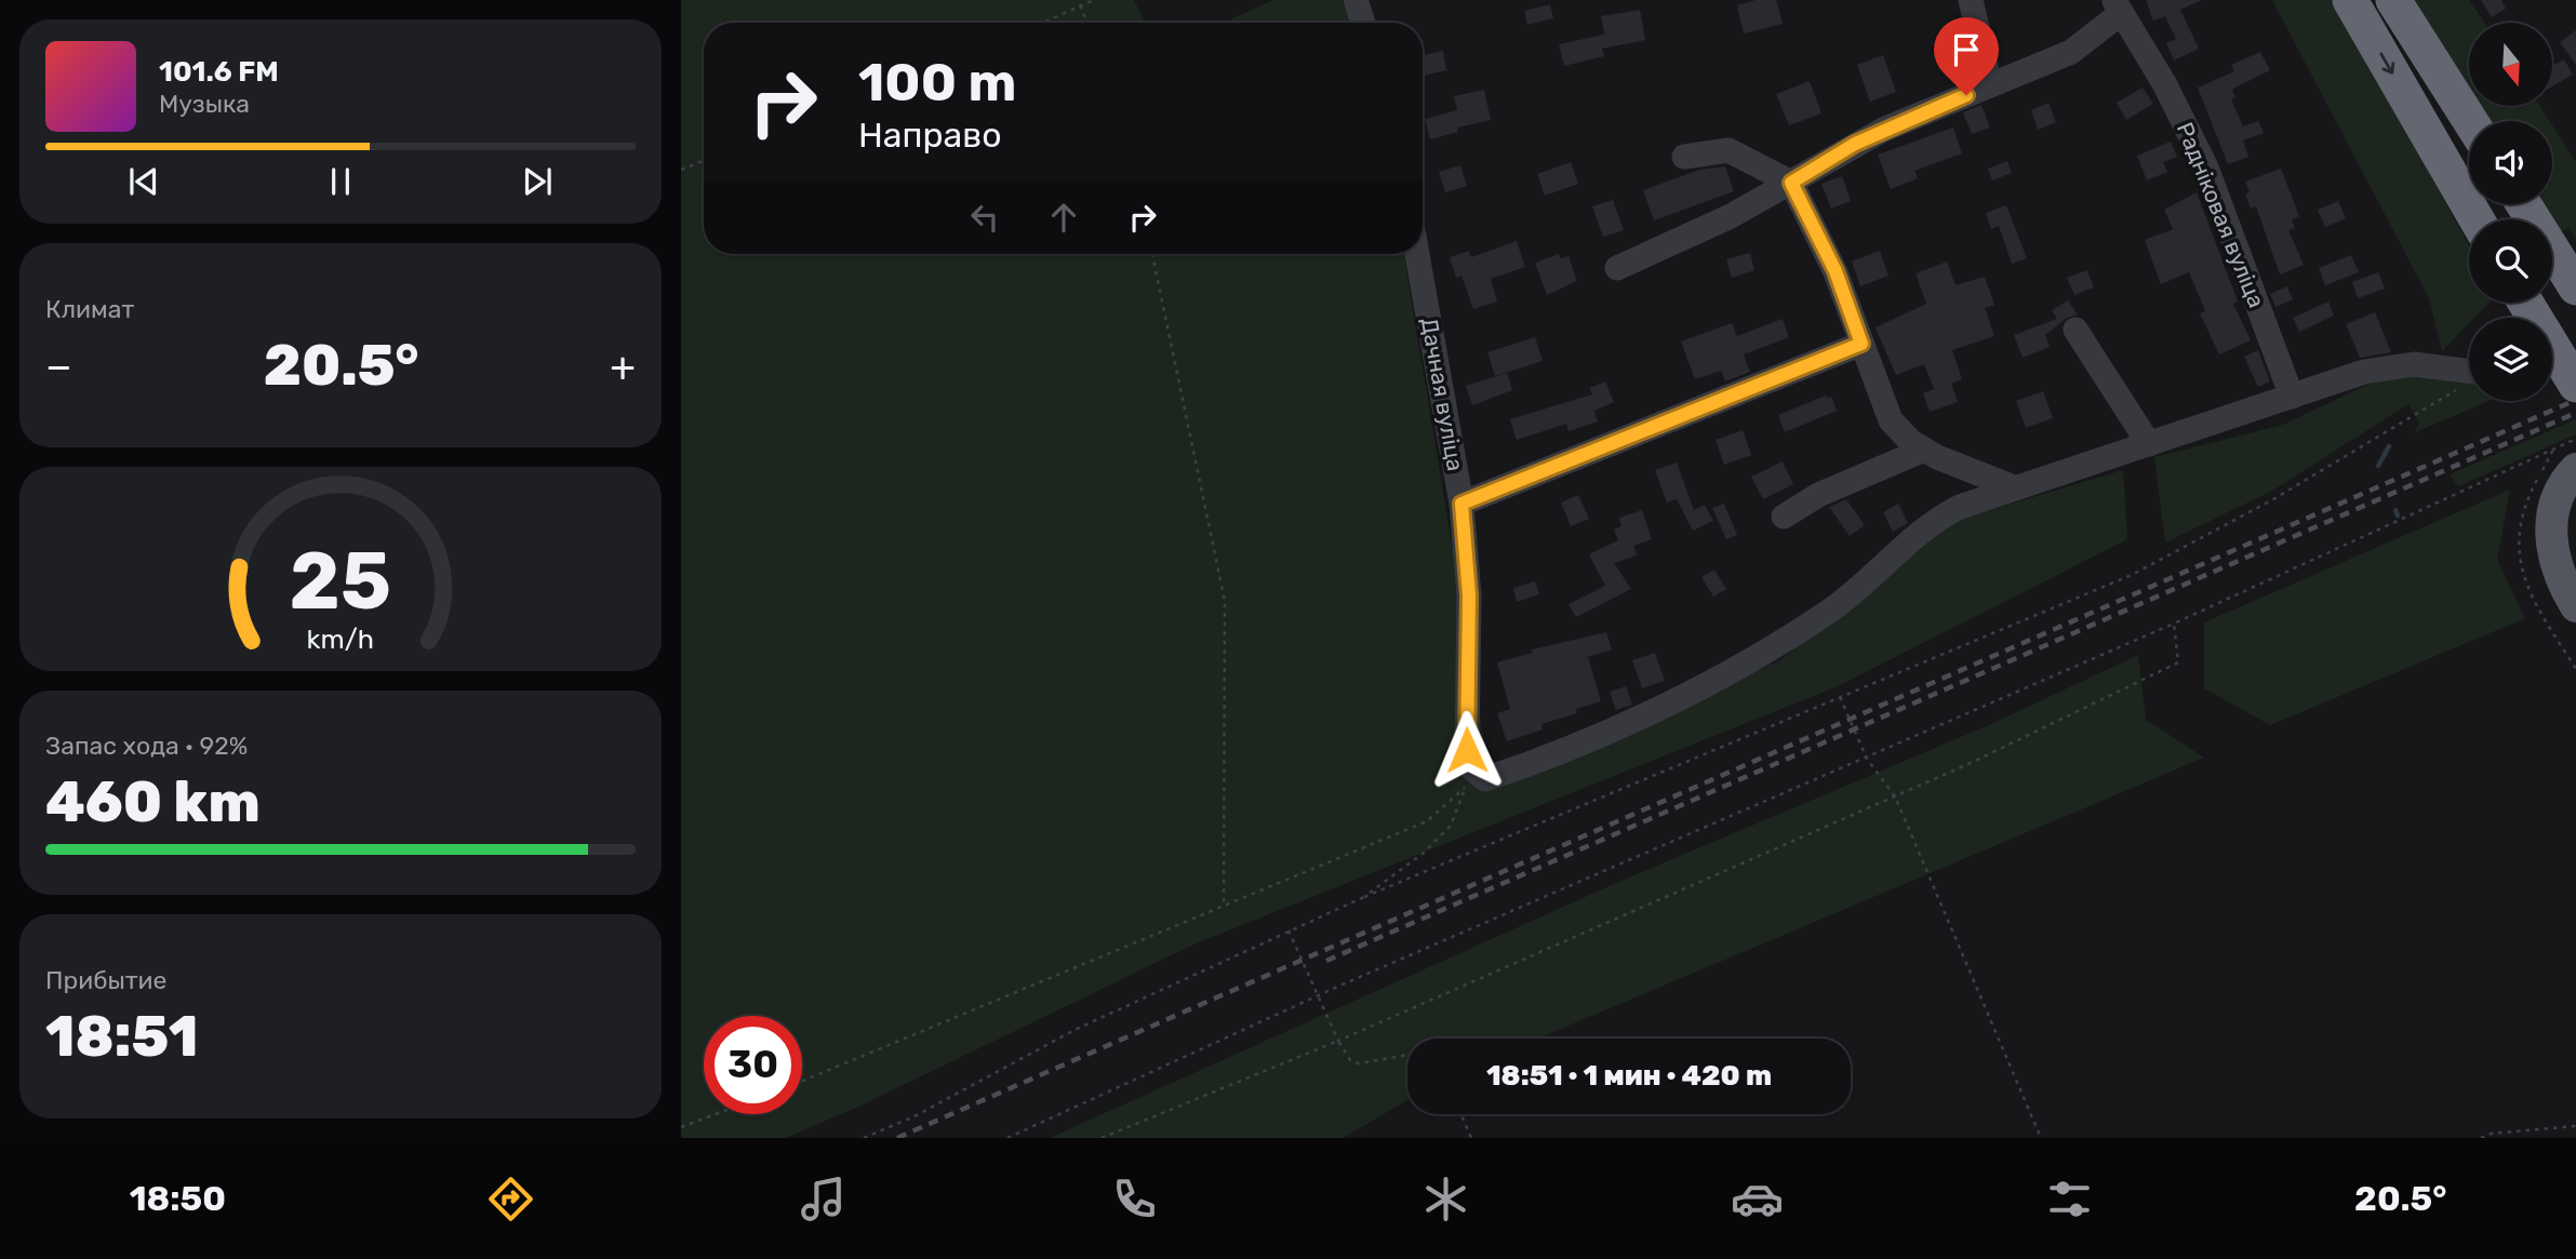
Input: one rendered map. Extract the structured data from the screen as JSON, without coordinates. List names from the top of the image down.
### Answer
{
  "streets": {
    "street": ["Радніковая вуліца", "Дачная вуліца"]
  },
  "north": "bottom",
  "page": {
    "turn": ["100 m", "Направо"],
    "song": ["101.6 FM", "Музыка"],
    "tile": [
      "Климат",
      ["Запас хода · 92%", "460 km"],
      ["Прибытие", "18:51"]
    ],
    "heat": ["−", "20.5°", "+"],
    "limit": "30",
    "trip": "18:51 · 1 мин · 420 m",
    "tabs": ["18:50", "20.5°"],
    "gauge": ["25", "km/h"]
  }
}
